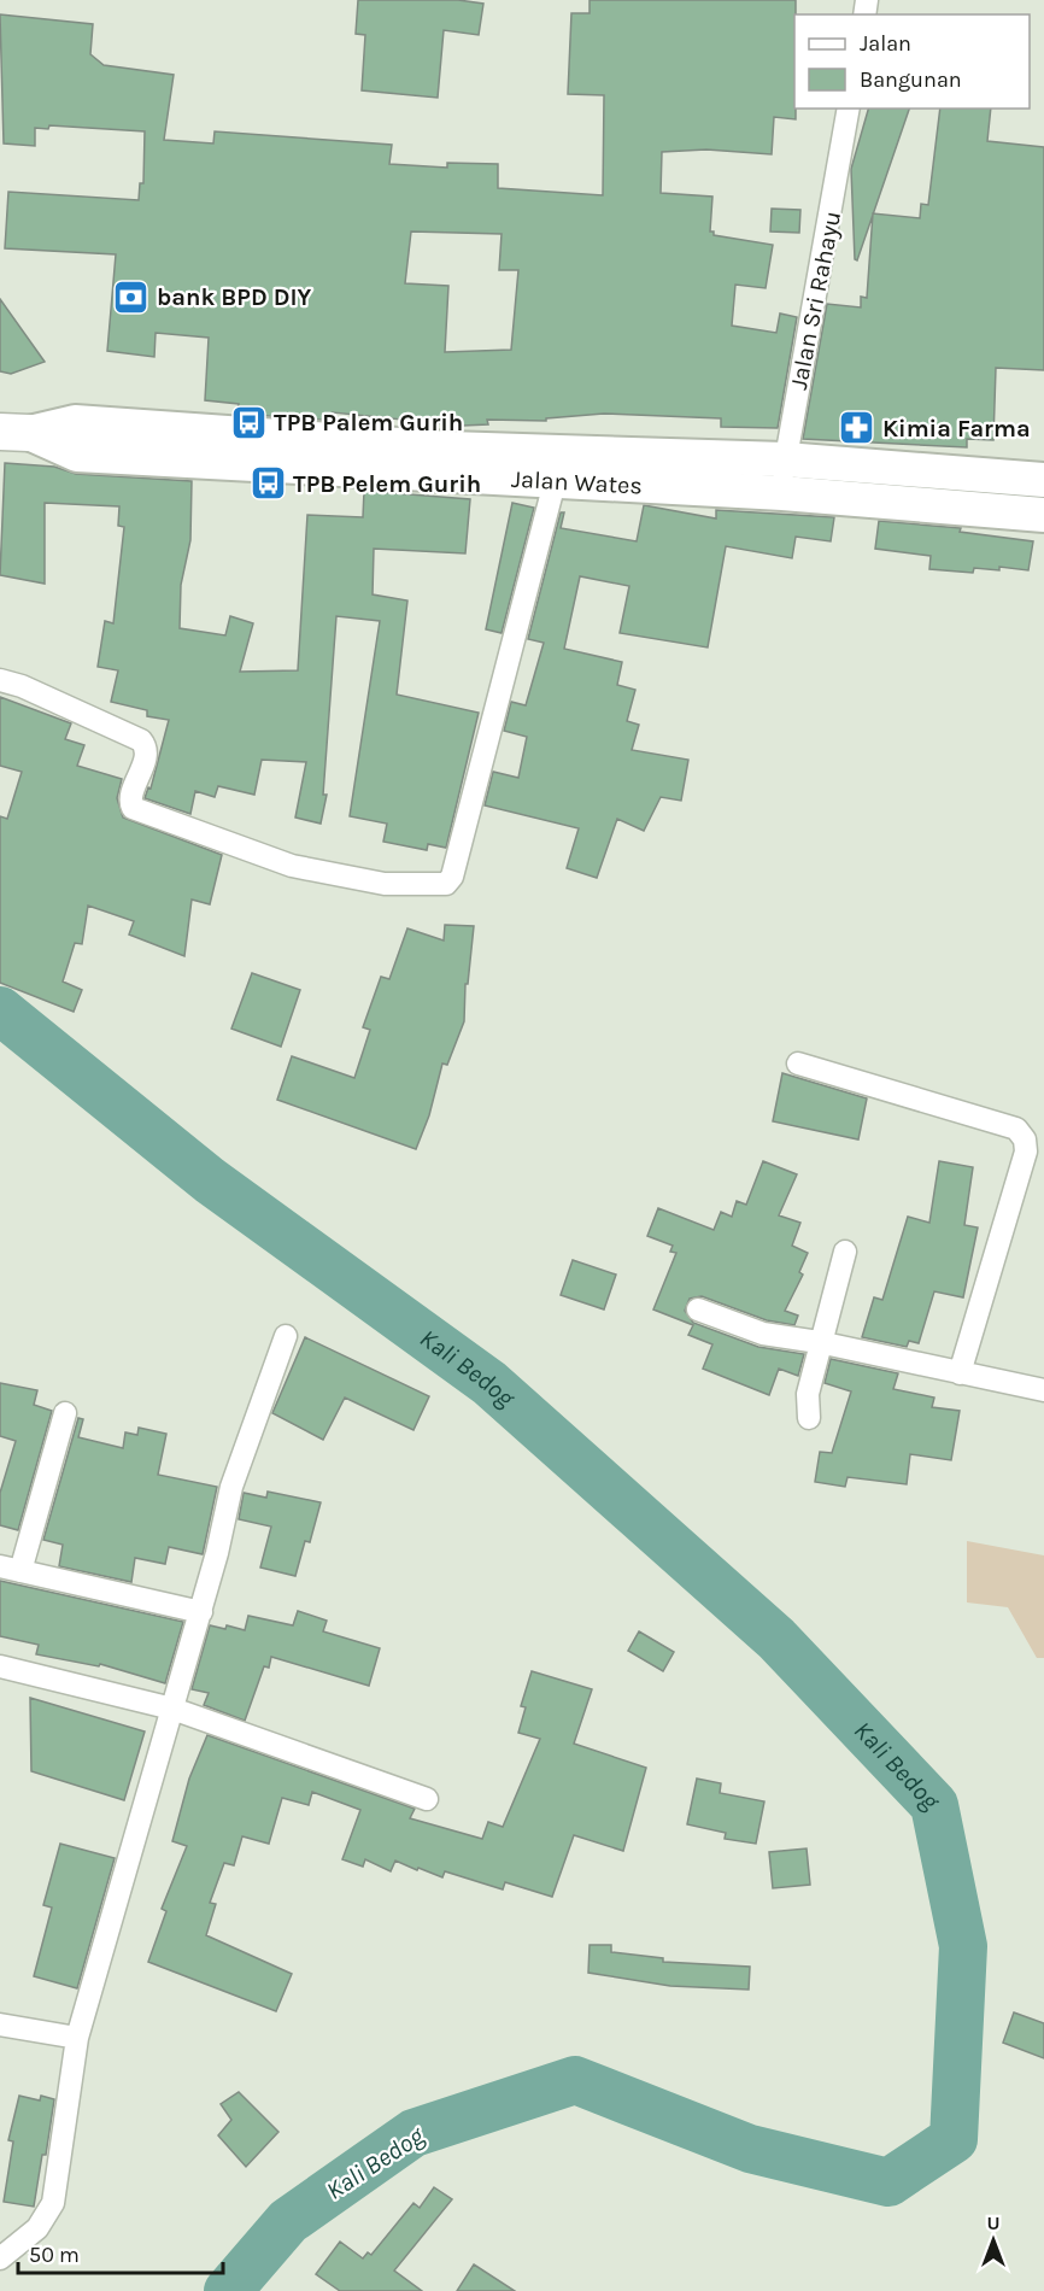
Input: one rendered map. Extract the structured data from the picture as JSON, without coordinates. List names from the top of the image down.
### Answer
{
  "streets": {
    "main road": ["Jalan Wates"],
    "street": ["Jalan Sri Rahayu"]
  },
  "crossings": [
    ["Jalan Sri Rahayu", "Jalan Wates"]
  ],
  "water": ["Kali Bedog"],
  "places": {
    "bank": ["bank BPD DIY"],
    "bus stop": ["TPB Palem Gurih", "TPB Pelem Gurih"],
    "pharmacy": ["Kimia Farma"]
  },
  "legend": ["Jalan", "Bangunan"],
  "scale_bar": "50 m",
  "north": "top"
}
